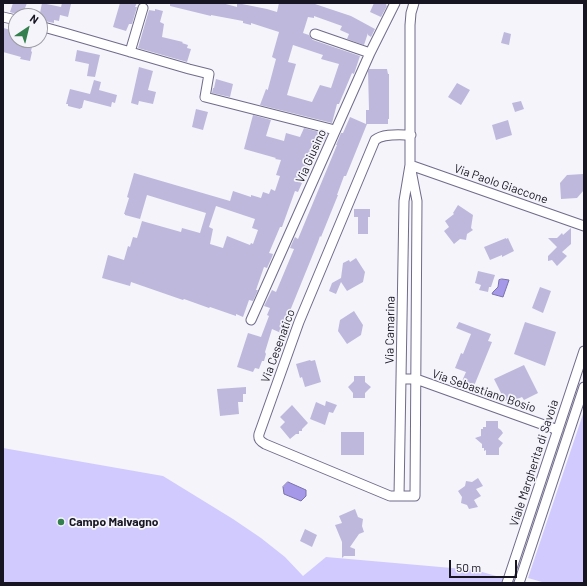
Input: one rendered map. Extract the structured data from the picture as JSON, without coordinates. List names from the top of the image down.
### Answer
{
  "streets": {
    "street": [
      "Via Giusino",
      "Via Paolo Giaccone",
      "Via Camarina",
      "Via Cesenatico",
      "Via Sebastiano Bosio",
      "Viale Margherita di Savoia"
    ]
  },
  "crossings": [
    ["Via Paolo Giaccone", "Via Camarina"],
    ["Via Camarina", "Via Cesenatico"],
    ["Via Camarina", "Via Sebastiano Bosio"],
    ["Via Sebastiano Bosio", "Viale Margherita di Savoia"]
  ],
  "places": ["Campo Malvagno"],
  "scale_bar": "50 m",
  "north": "top right"
}
